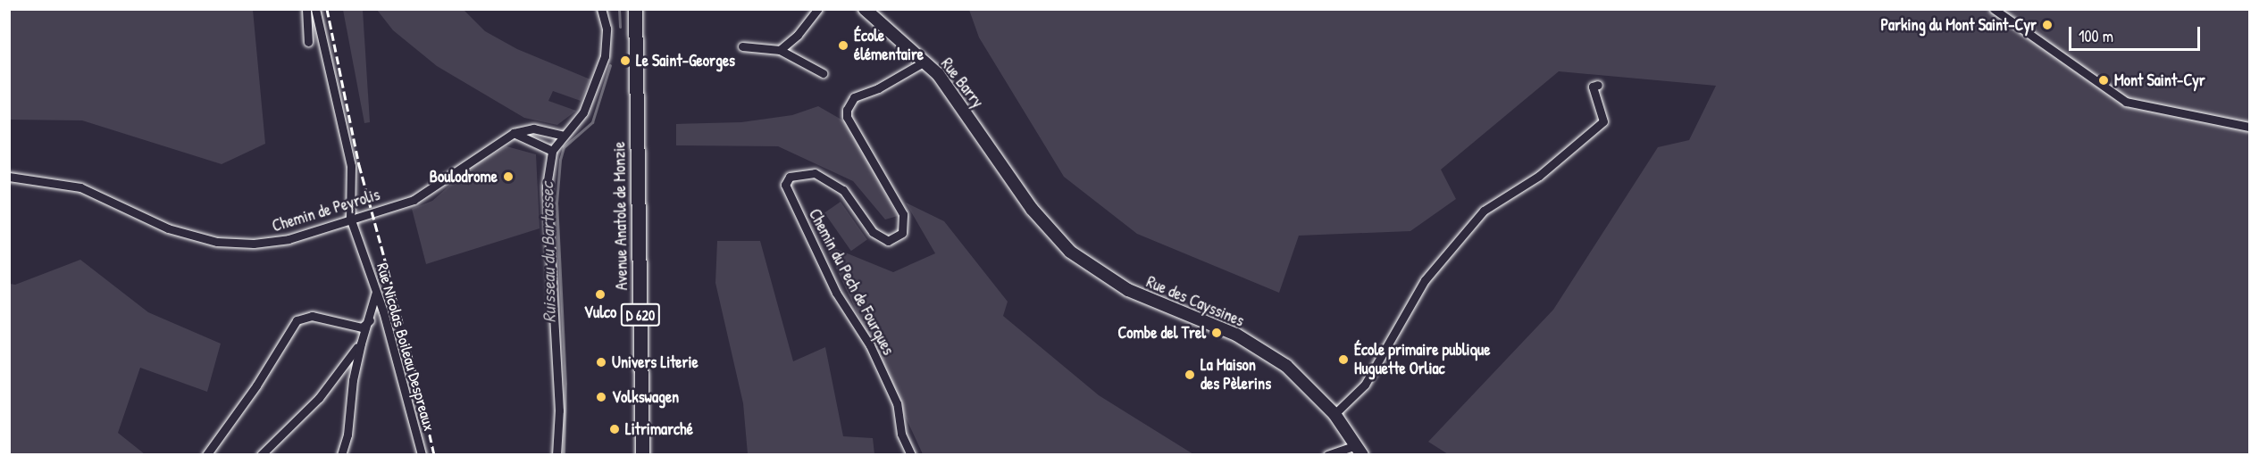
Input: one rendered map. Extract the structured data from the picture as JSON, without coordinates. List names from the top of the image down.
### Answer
{
  "streets": {
    "main road": ["Avenue Anatole de Monzie", "D 620"],
    "street": [
      "Rue Barry",
      "Chemin de Peyrolis",
      "Chemin du Pech de Fourques",
      "Rue des Cayssines",
      "Rue Nicolas Boileau Despreaux"
    ]
  },
  "crossings": [
    ["Rue Barry", "Chemin du Pech de Fourques"],
    ["Rue Barry", "Rue des Cayssines"],
    ["Chemin de Peyrolis", "Rue Nicolas Boileau Despreaux"]
  ],
  "water": ["Ruisseau du Bartassec"],
  "places": [
    "Parking du Mont Saint-Cyr",
    "École élémentaire",
    "Le Saint-Georges",
    "Mont Saint-Cyr",
    "Boulodrome",
    "Vulco",
    "Combe del Trel",
    "École primaire publique Huguette Orliac",
    "Univers Literie",
    "La Maison des Pèlerins",
    "Volkswagen",
    "Litrimarché"
  ],
  "scale_bar": "100 m"
}
